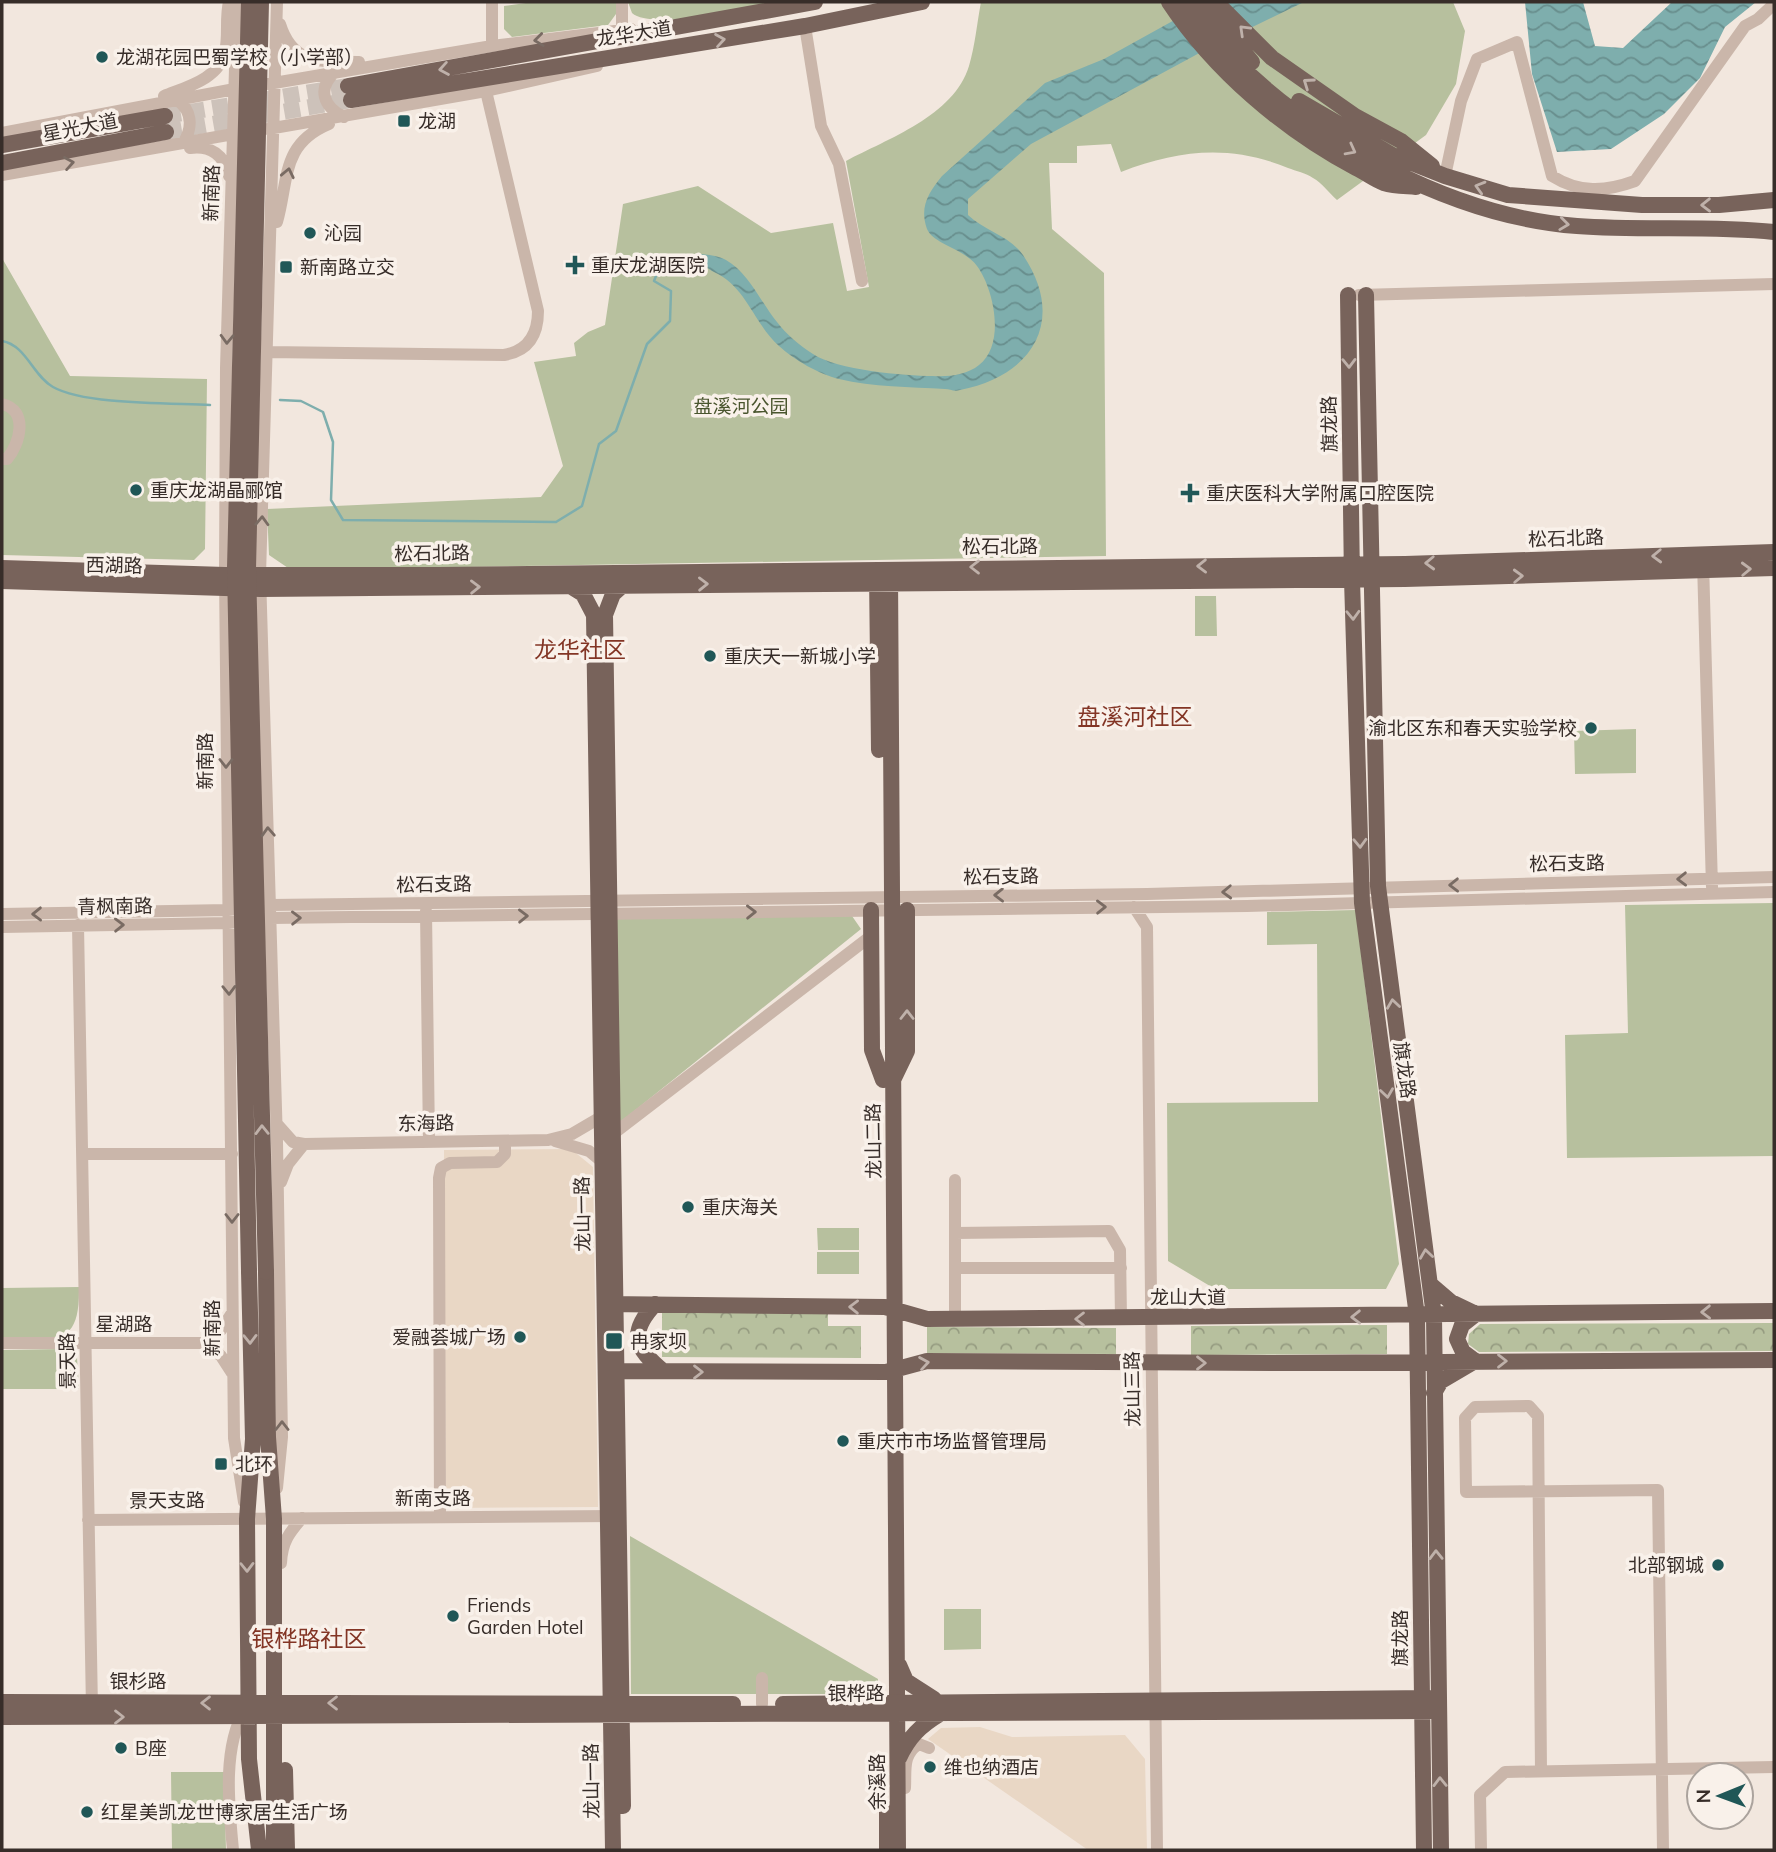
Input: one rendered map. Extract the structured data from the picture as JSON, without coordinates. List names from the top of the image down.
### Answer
{
  "streets": {
    "main road": [
      "龙华大道",
      "星光大道",
      "新南路",
      "旗龙路",
      "松石北路",
      "西湖路",
      "龙山二路",
      "龙山一路",
      "龙山大道",
      "银杉路",
      "银桦路",
      "余溪路"
    ],
    "street": [
      "松石支路",
      "青枫南路",
      "东海路",
      "星湖路",
      "景天路",
      "龙山三路",
      "新南支路",
      "景天支路"
    ]
  },
  "crossings": [
    ["新南路", "松石北路"],
    ["新南路", "西湖路"],
    ["新南路", "松石支路"],
    ["新南路", "青枫南路"],
    ["新南路", "新南支路"],
    ["新南路", "景天支路"],
    ["新南路", "银杉路"],
    ["旗龙路", "松石北路"],
    ["旗龙路", "松石支路"],
    ["旗龙路", "龙山大道"],
    ["旗龙路", "银桦路"],
    ["松石北路", "西湖路"],
    ["松石北路", "龙山二路"],
    ["松石北路", "龙山一路"],
    ["松石支路", "青枫南路"],
    ["松石支路", "龙山二路"],
    ["松石支路", "龙山一路"],
    ["青枫南路", "景天路"],
    ["龙山二路", "龙山大道"],
    ["龙山二路", "银桦路"],
    ["龙山二路", "余溪路"],
    ["龙山一路", "龙山大道"],
    ["龙山一路", "新南支路"],
    ["龙山一路", "银桦路"],
    ["龙山大道", "龙山三路"],
    ["星湖路", "景天路"],
    ["景天路", "景天支路"],
    ["景天路", "银杉路"],
    ["龙山三路", "银桦路"],
    ["新南支路", "景天支路"],
    ["银杉路", "银桦路"],
    ["银桦路", "余溪路"]
  ],
  "districts": ["龙华社区", "盘溪河社区", "银桦路社区"],
  "parks": ["盘溪河公园"],
  "places": {
    "other": [
      "龙湖花园巴蜀学校（小学部）",
      "沁园",
      "重庆龙湖晶郦馆",
      "重庆天一新城小学",
      "渝北区东和春天实验学校",
      "重庆海关",
      "爱融荟城广场",
      "重庆市市场监督管理局",
      "北部钢城",
      "Friends Garden Hotel",
      "B座",
      "维也纳酒店",
      "红星美凯龙世博家居生活广场"
    ],
    "transit": [
      "龙湖",
      "新南路立交",
      "冉家坝",
      "北环"
    ],
    "health": ["重庆龙湖医院", "重庆医科大学附属口腔医院"]
  },
  "north": "left"
}
